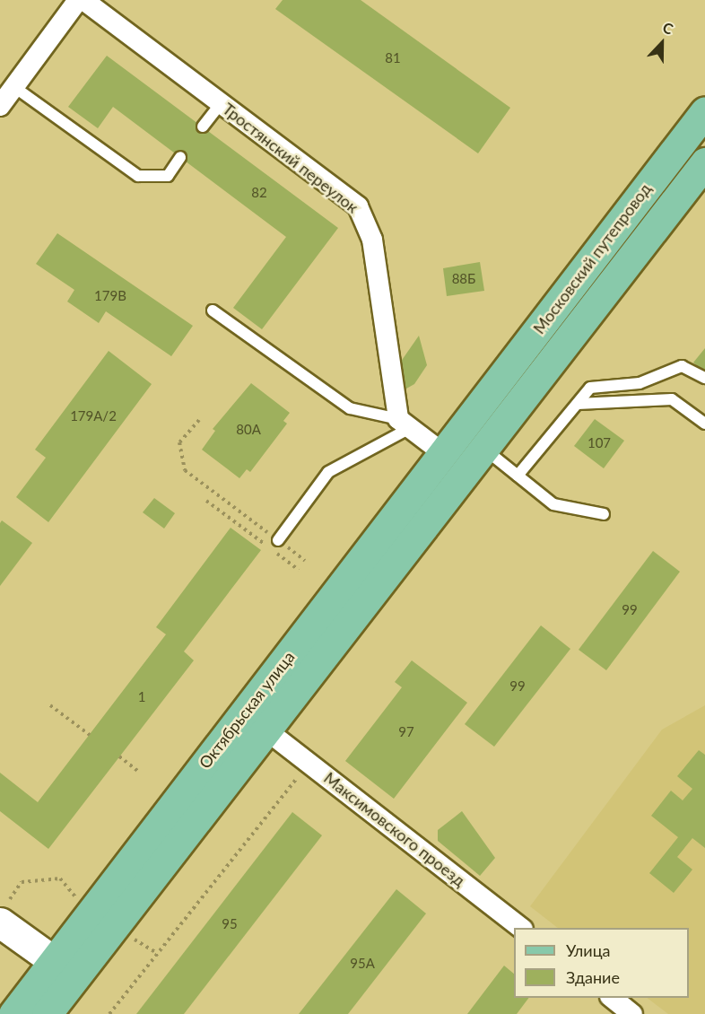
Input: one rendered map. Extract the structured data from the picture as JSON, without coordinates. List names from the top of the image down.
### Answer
{
  "streets": {
    "main road": ["Московский путепровод", "Октябрьская улица"],
    "street": ["Тростянский переулок", "Максимовского проезд"]
  },
  "crossings": [
    ["Московский путепровод", "Октябрьская улица"],
    ["Октябрьская улица", "Максимовского проезд"]
  ],
  "house_numbers": [
    "81",
    "82",
    "88Б",
    "179В",
    "179А/2",
    "80А",
    "107",
    "99",
    "99",
    "1",
    "97",
    "95",
    "95А"
  ],
  "legend": ["Улица", "Здание"],
  "north": "top"
}
